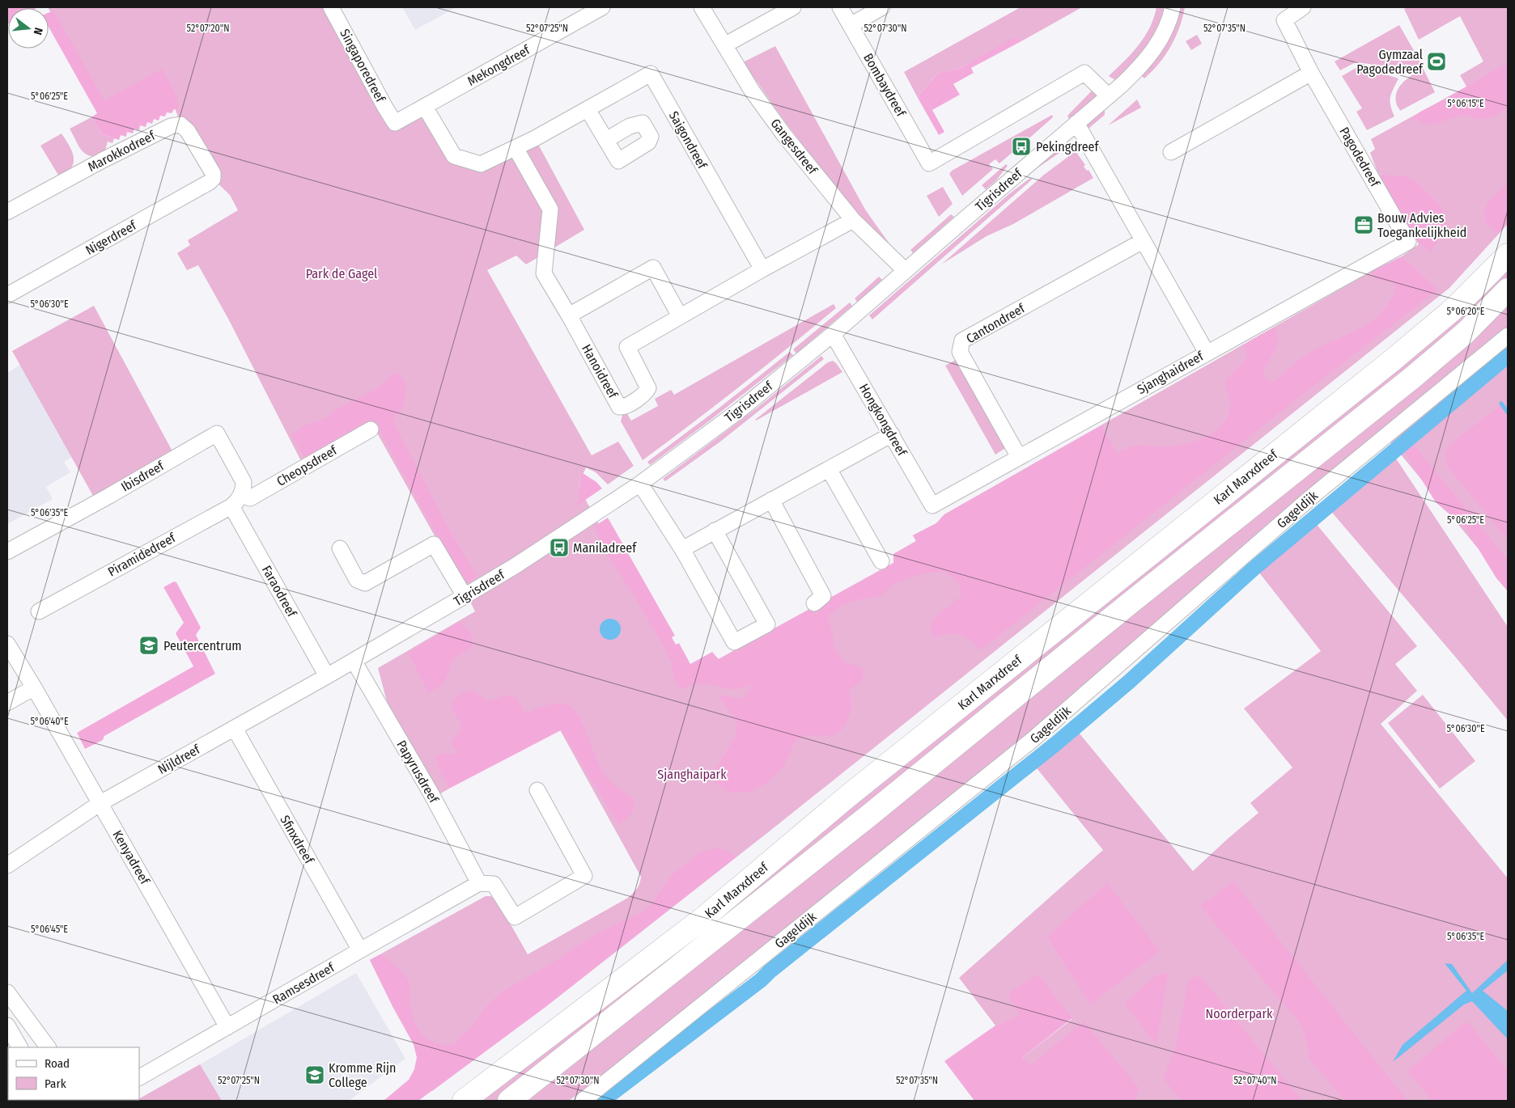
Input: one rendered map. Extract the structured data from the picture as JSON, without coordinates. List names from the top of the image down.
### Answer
{
  "streets": {
    "highway": ["Karl Marxdreef"],
    "street": [
      "Singaporedreef",
      "Mekongdreef",
      "Bombaydreef",
      "Saigondreef",
      "Gangesdreef",
      "Marokkodreef",
      "Pagodedreef",
      "Tigrisdreef",
      "Nigerdreef",
      "Cantondreef",
      "Hanoidreef",
      "Sjanghaidreef",
      "Hongkongdreef",
      "Cheopsdreef",
      "Ibisdreef",
      "Gageldijk",
      "Piramidedreef",
      "Faraodreef",
      "Nijldreef",
      "Papyrusdreef",
      "Sfinxdreef",
      "Kenyadreef",
      "Ramsesdreef"
    ]
  },
  "crossings": [
    ["Singaporedreef", "Mekongdreef"],
    ["Mekongdreef", "Saigondreef"],
    ["Bombaydreef", "Tigrisdreef"],
    ["Saigondreef", "Hanoidreef"],
    ["Gangesdreef", "Tigrisdreef"],
    ["Gangesdreef", "Hanoidreef"],
    ["Marokkodreef", "Nigerdreef"],
    ["Pagodedreef", "Sjanghaidreef"],
    ["Tigrisdreef", "Hongkongdreef"],
    ["Tigrisdreef", "Nijldreef"],
    ["Tigrisdreef", "Papyrusdreef"],
    ["Cantondreef", "Sjanghaidreef"],
    ["Sjanghaidreef", "Hongkongdreef"],
    ["Cheopsdreef", "Ibisdreef"],
    ["Cheopsdreef", "Piramidedreef"],
    ["Cheopsdreef", "Faraodreef"],
    ["Ibisdreef", "Piramidedreef"],
    ["Ibisdreef", "Faraodreef"],
    ["Piramidedreef", "Faraodreef"],
    ["Faraodreef", "Nijldreef"],
    ["Nijldreef", "Papyrusdreef"],
    ["Nijldreef", "Sfinxdreef"],
    ["Nijldreef", "Kenyadreef"],
    ["Papyrusdreef", "Ramsesdreef"],
    ["Sfinxdreef", "Ramsesdreef"],
    ["Kenyadreef", "Ramsesdreef"]
  ],
  "parks": ["Park de Gagel", "Sjanghaipark", "Noorderpark"],
  "places": {
    "sports": ["Gymzaal Pagodedreef"],
    "bus stop": ["Pekingdreef", "Maniladreef"],
    "office": ["Bouw Advies Toegankelijkheid"],
    "school or university": ["Peutercentrum", "Kromme Rijn College"]
  },
  "legend": ["Road", "Park"],
  "north": "right",
  "coordinates": [
    "52°07'20\"N",
    "52°07'25\"N",
    "52°07'30\"N",
    "52°07'35\"N",
    "5°06'25\"E",
    "5°06'15\"E",
    "5°06'30\"E",
    "5°06'20\"E",
    "5°06'35\"E",
    "5°06'40\"E",
    "5°06'45\"E",
    "52°07'40\"N"
  ]
}
